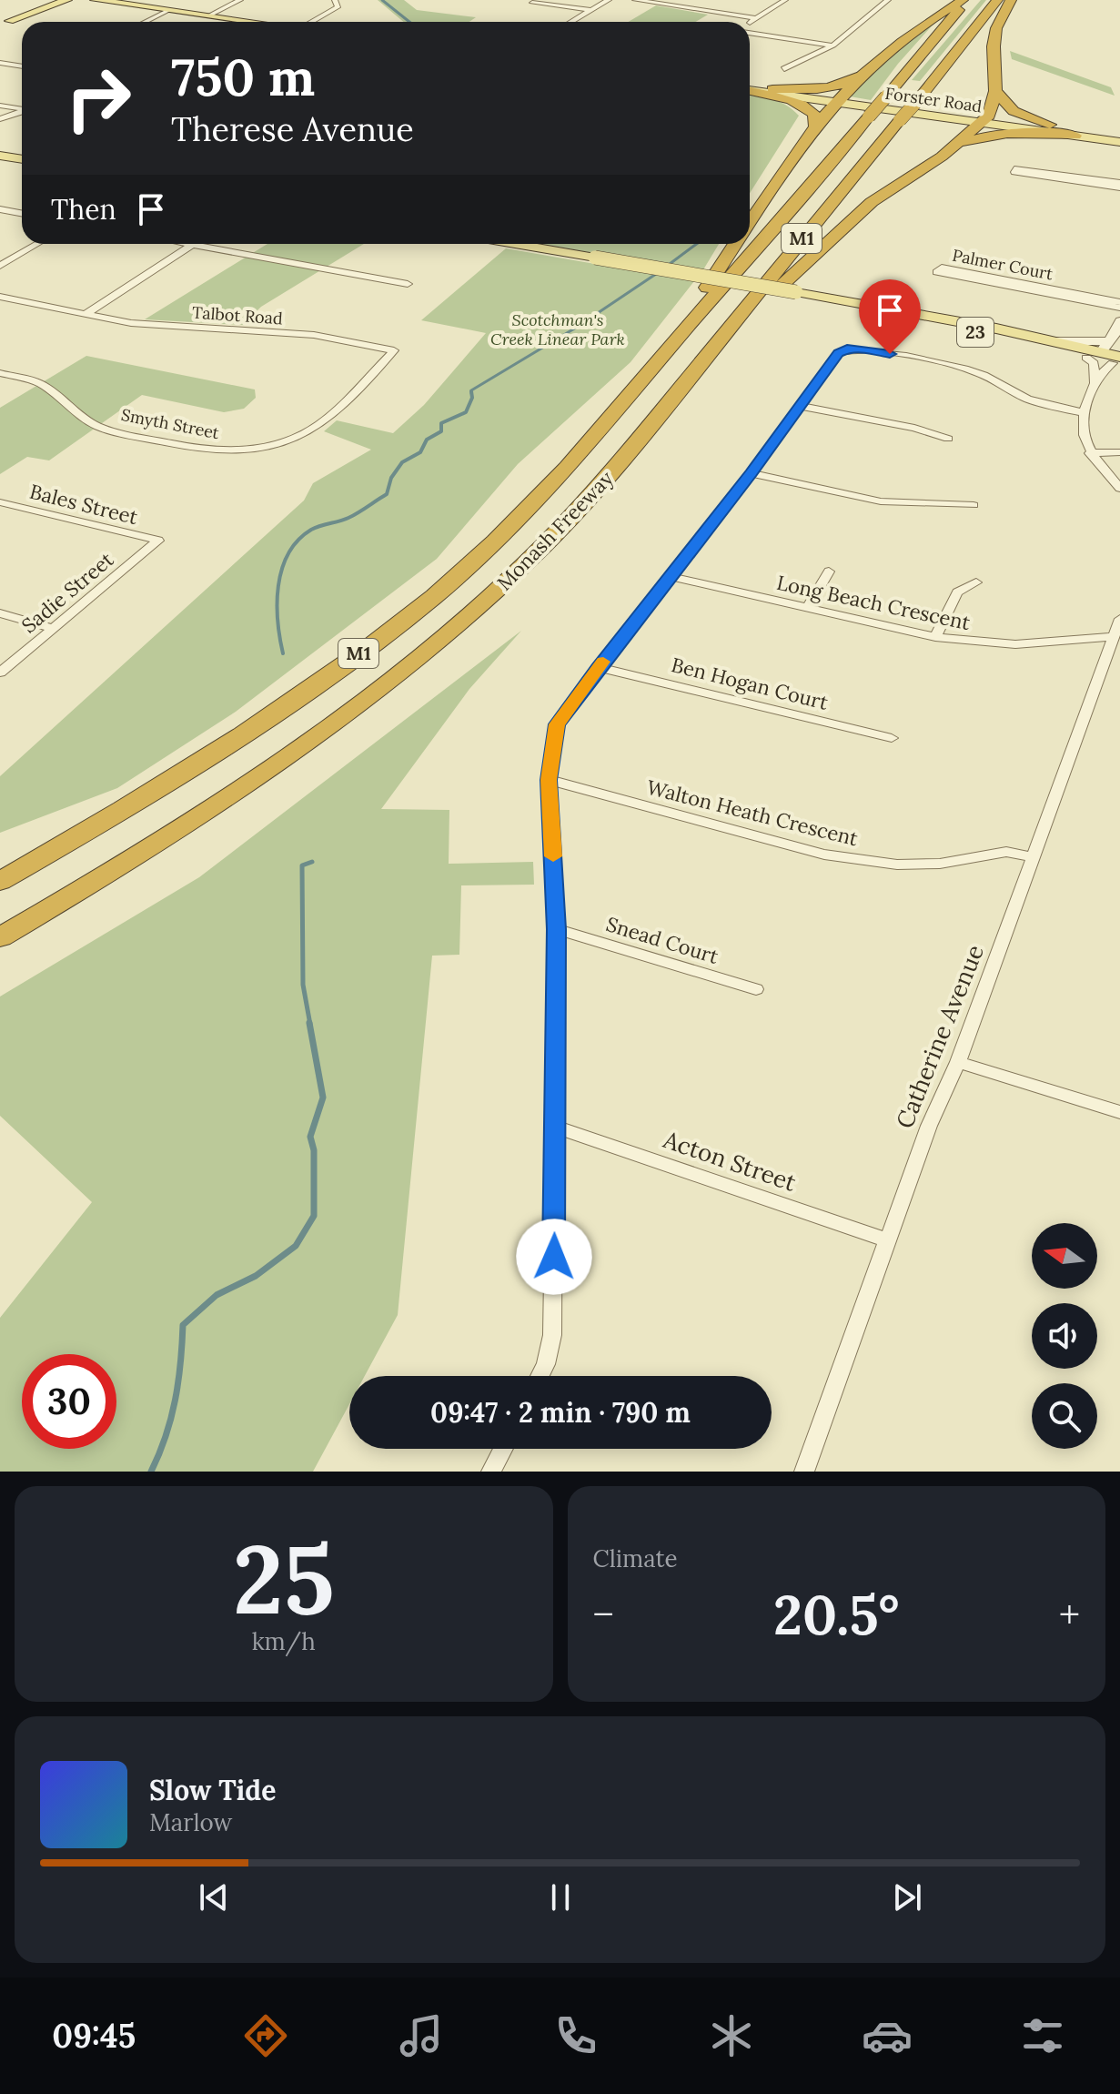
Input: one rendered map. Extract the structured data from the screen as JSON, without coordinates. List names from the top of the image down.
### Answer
{
  "streets": {
    "highway": ["M1", "Monash Freeway"],
    "main road": ["Forster Road", "23"],
    "street": [
      "Palmer Court",
      "Talbot Road",
      "Smyth Street",
      "Bales Street",
      "Sadie Street",
      "Long Beach Crescent",
      "Ben Hogan Court",
      "Walton Heath Crescent",
      "Snead Court",
      "Catherine Avenue",
      "Acton Street"
    ]
  },
  "crossings": [
    ["Talbot Road", "Smyth Street"],
    ["Bales Street", "Sadie Street"],
    ["Long Beach Crescent", "Catherine Avenue"],
    ["Walton Heath Crescent", "Catherine Avenue"],
    ["Catherine Avenue", "Acton Street"]
  ],
  "parks": ["Scotchman's Creek Linear Park"],
  "north": "left",
  "page": {
    "turn": ["750 m", "Therese Avenue"],
    "then": "Then",
    "limit": "30",
    "trip": "09:47 · 2 min · 790 m",
    "tile": [
      ["25", "km/h"],
      "Climate"
    ],
    "heat": ["−", "20.5°", "+"],
    "song": ["Slow Tide", "Marlow"],
    "tabs": "09:45"
  }
}
